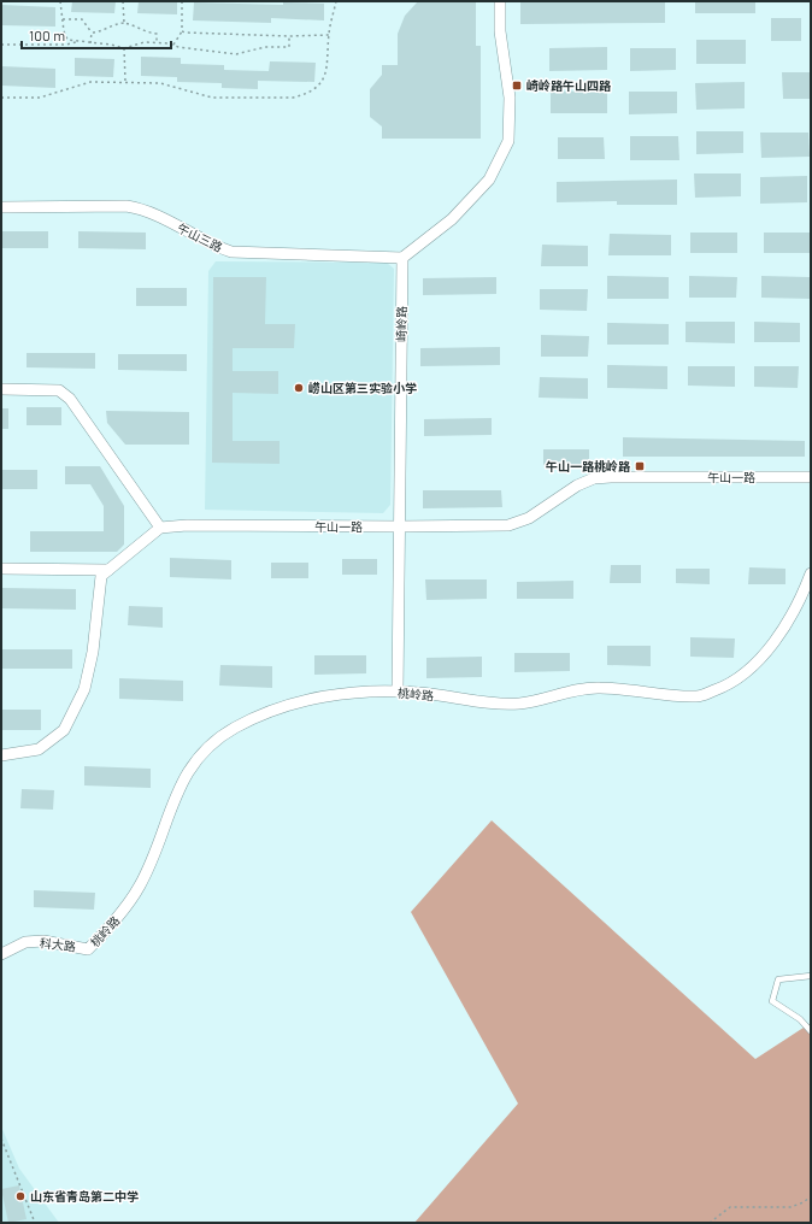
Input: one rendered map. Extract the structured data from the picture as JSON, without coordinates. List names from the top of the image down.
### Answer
{
  "streets": {
    "street": [
      "午山三路",
      "崎岭路",
      "午山一路",
      "桃岭路",
      "科大路"
    ]
  },
  "crossings": [
    ["午山三路", "崎岭路"],
    ["崎岭路", "午山一路"],
    ["崎岭路", "桃岭路"],
    ["桃岭路", "科大路"]
  ],
  "places": {
    "transit": ["崎岭路午山四路", "午山一路桃岭路"],
    "other": ["崂山区第三实验小学", "山东省青岛第二中学"]
  },
  "scale_bar": "100 m"
}
